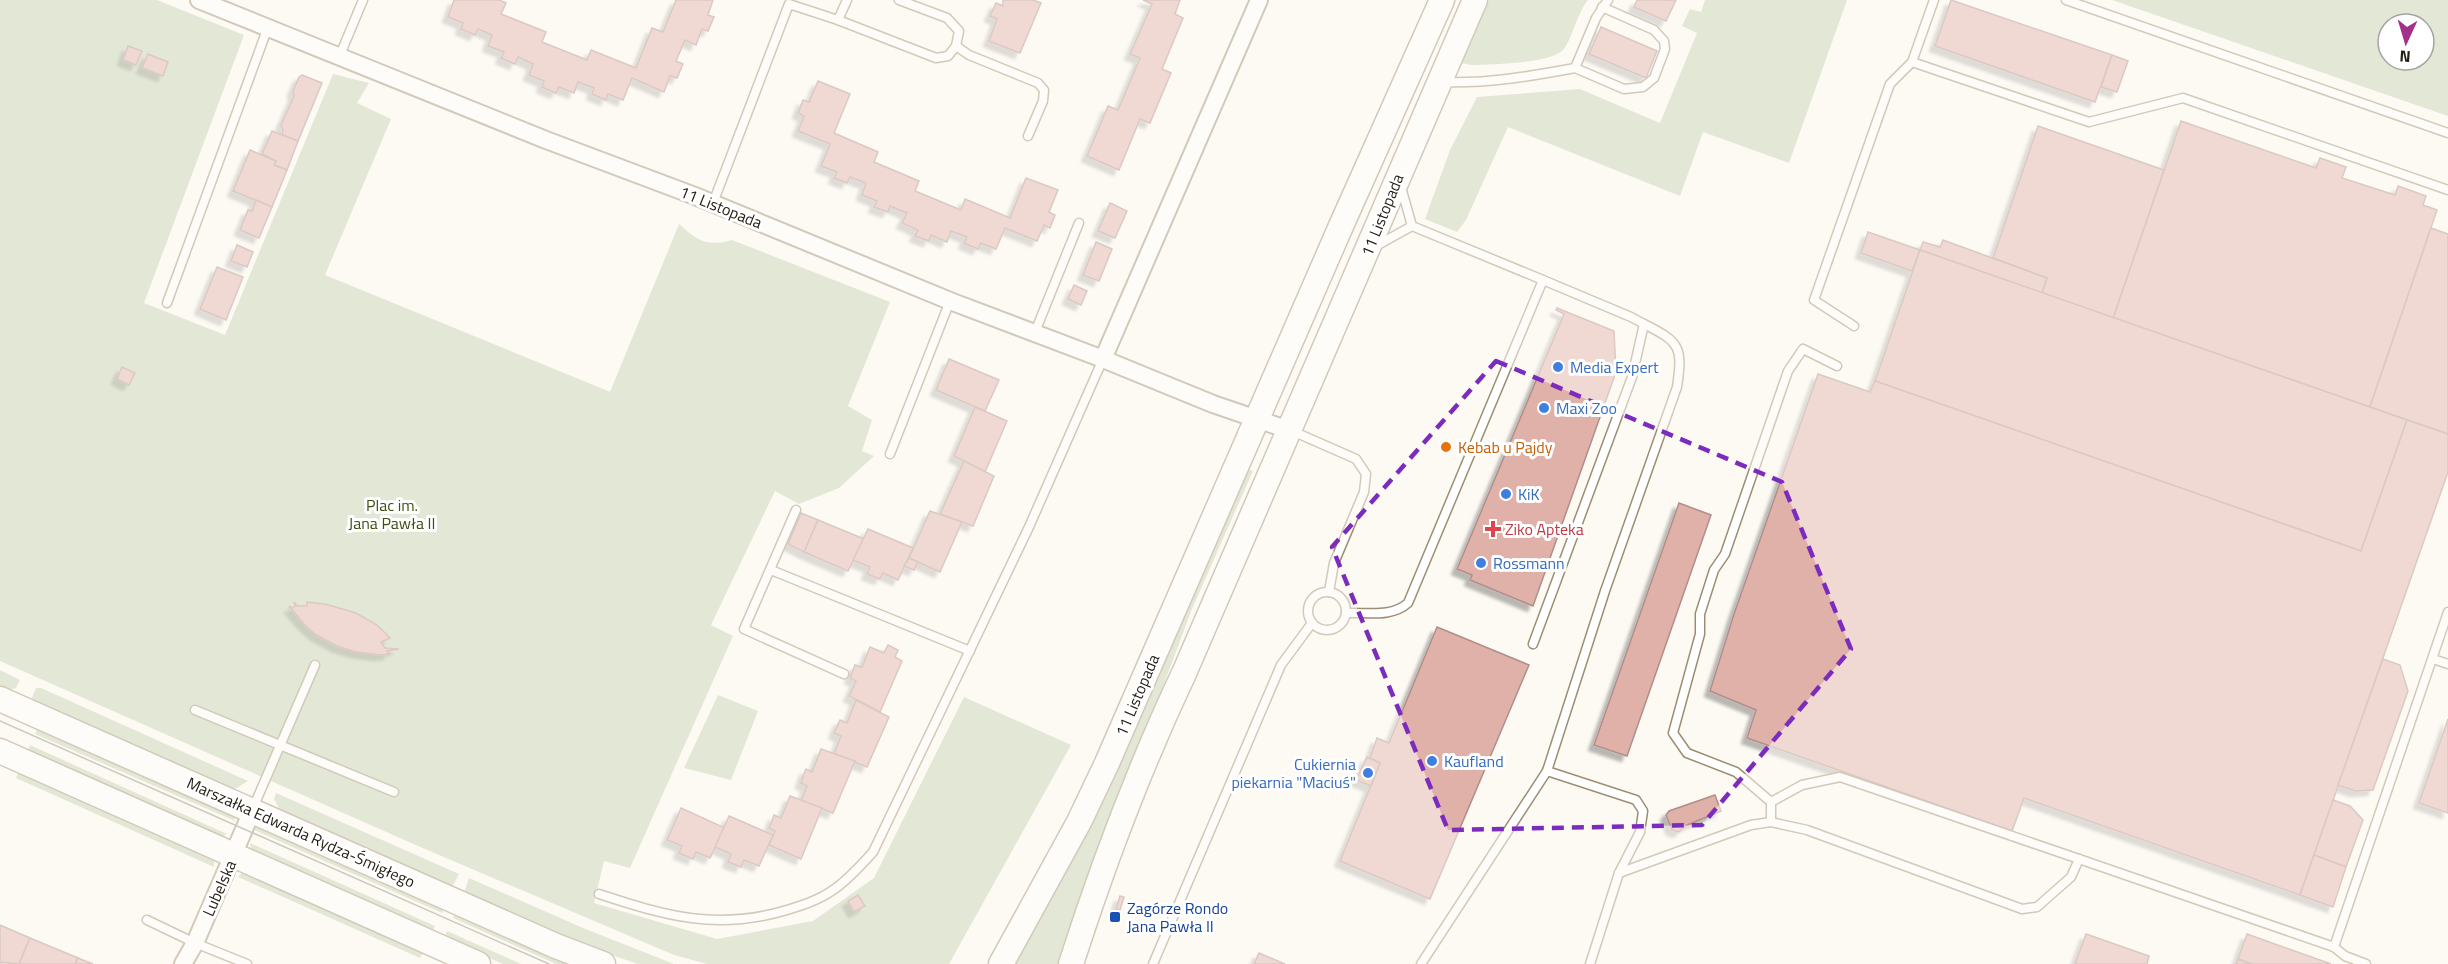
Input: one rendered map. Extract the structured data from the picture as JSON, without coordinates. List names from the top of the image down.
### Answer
{
  "streets": {
    "main road": ["11 Listopada", "Marszałka Edwarda Rydza-Śmigłego"],
    "street": ["Lubelska"]
  },
  "crossings": [
    ["Marszałka Edwarda Rydza-Śmigłego", "Lubelska"]
  ],
  "parks": ["Plac im. Jana Pawła II"],
  "places": {
    "other": [
      "Media Expert",
      "Maxi Zoo",
      "Kebab u Pajdy",
      "KiK",
      "Rossmann",
      "Kaufland",
      "Cukiernia piekarnia \"Maciuś\""
    ],
    "health": ["Ziko Apteka"],
    "transit": ["Zagórze Rondo Jana Pawła II"]
  },
  "north": "bottom"
}
